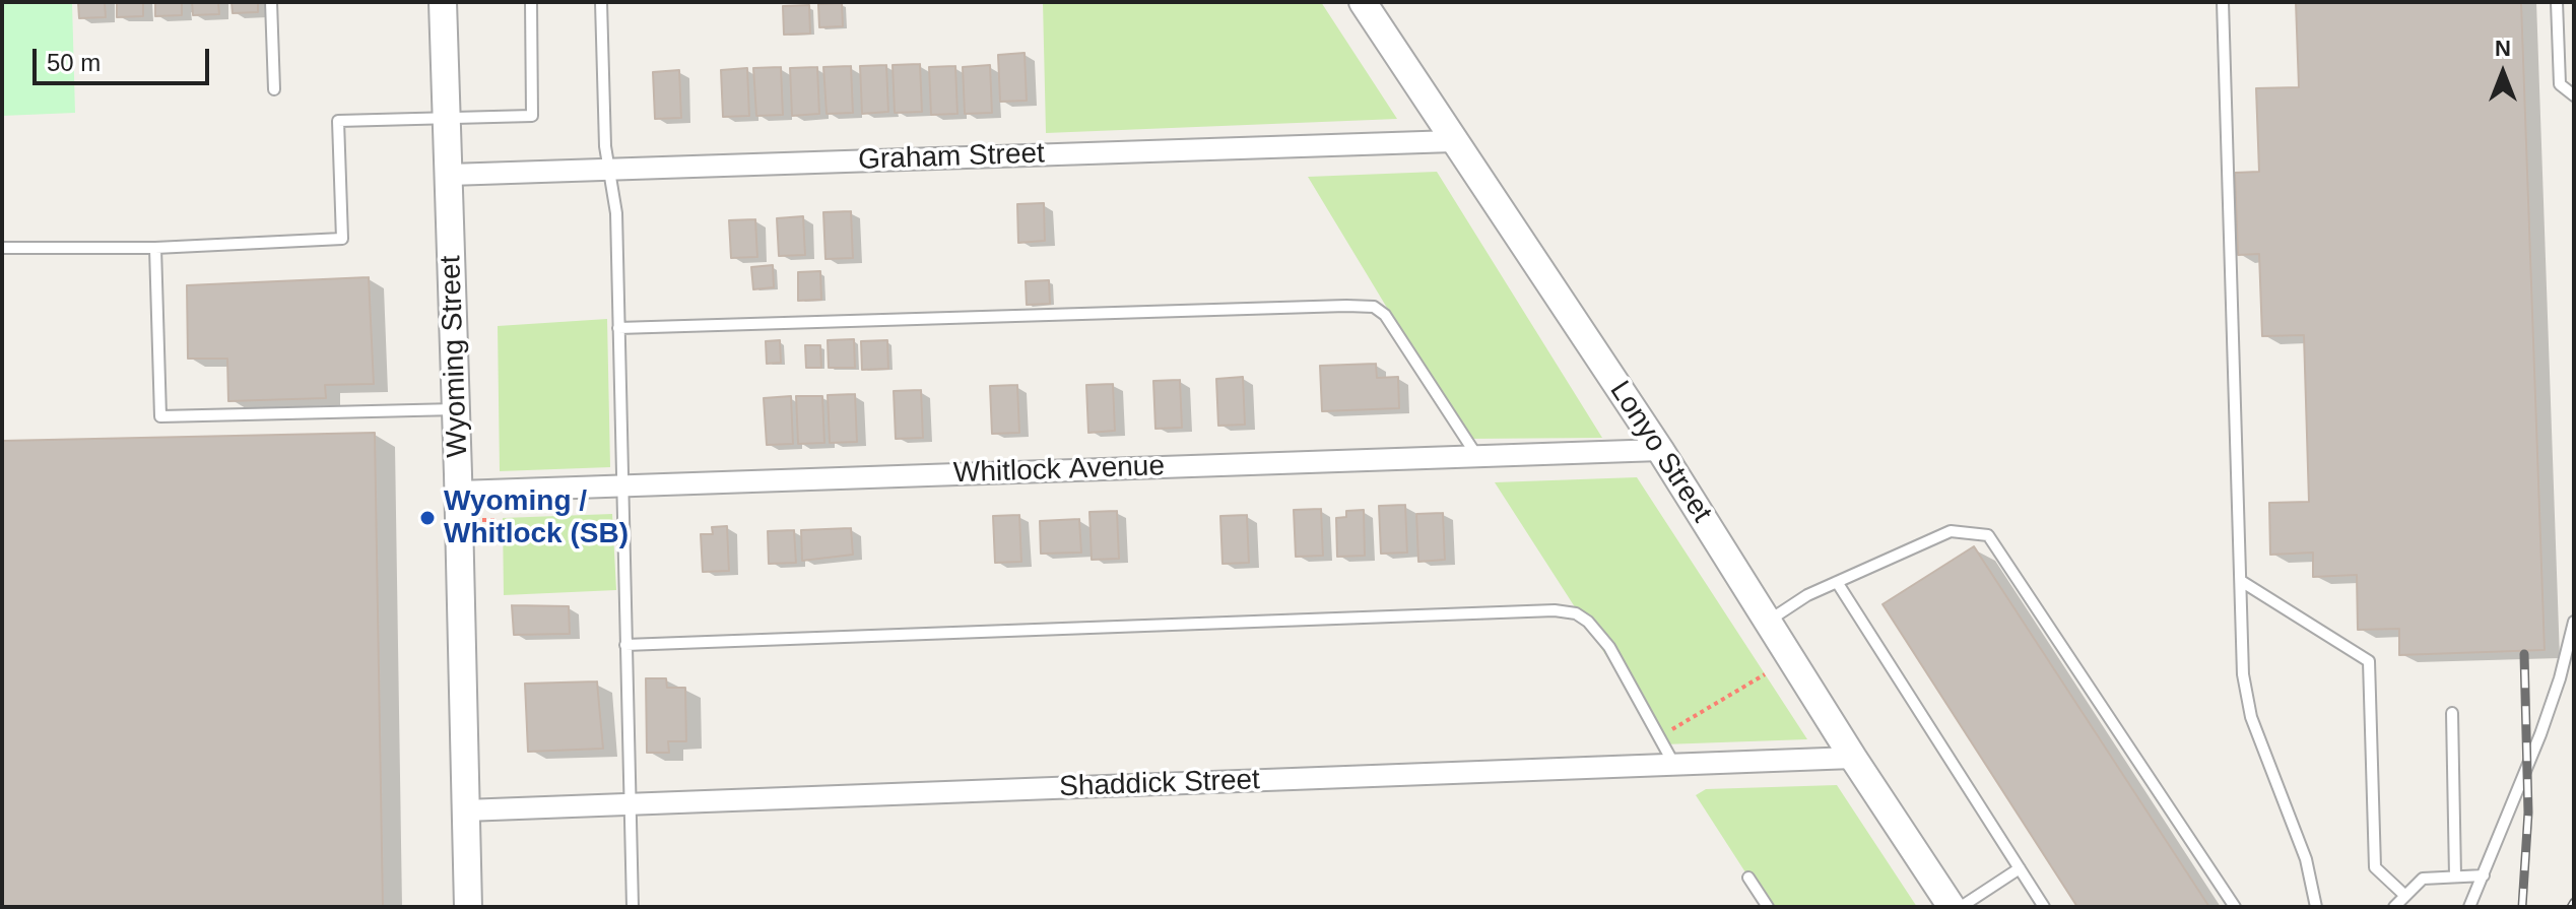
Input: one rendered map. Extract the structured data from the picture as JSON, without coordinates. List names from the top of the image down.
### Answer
{
  "streets": {
    "street": [
      "Graham Street",
      "Wyoming Street",
      "Lonyo Street",
      "Whitlock Avenue",
      "Shaddick Street"
    ]
  },
  "crossings": [
    ["Graham Street", "Wyoming Street"],
    ["Graham Street", "Lonyo Street"],
    ["Wyoming Street", "Whitlock Avenue"],
    ["Wyoming Street", "Shaddick Street"],
    ["Lonyo Street", "Whitlock Avenue"],
    ["Lonyo Street", "Shaddick Street"]
  ],
  "places": ["Wyoming / Whitlock (SB)"],
  "scale_bar": "50 m",
  "north": "top"
}
